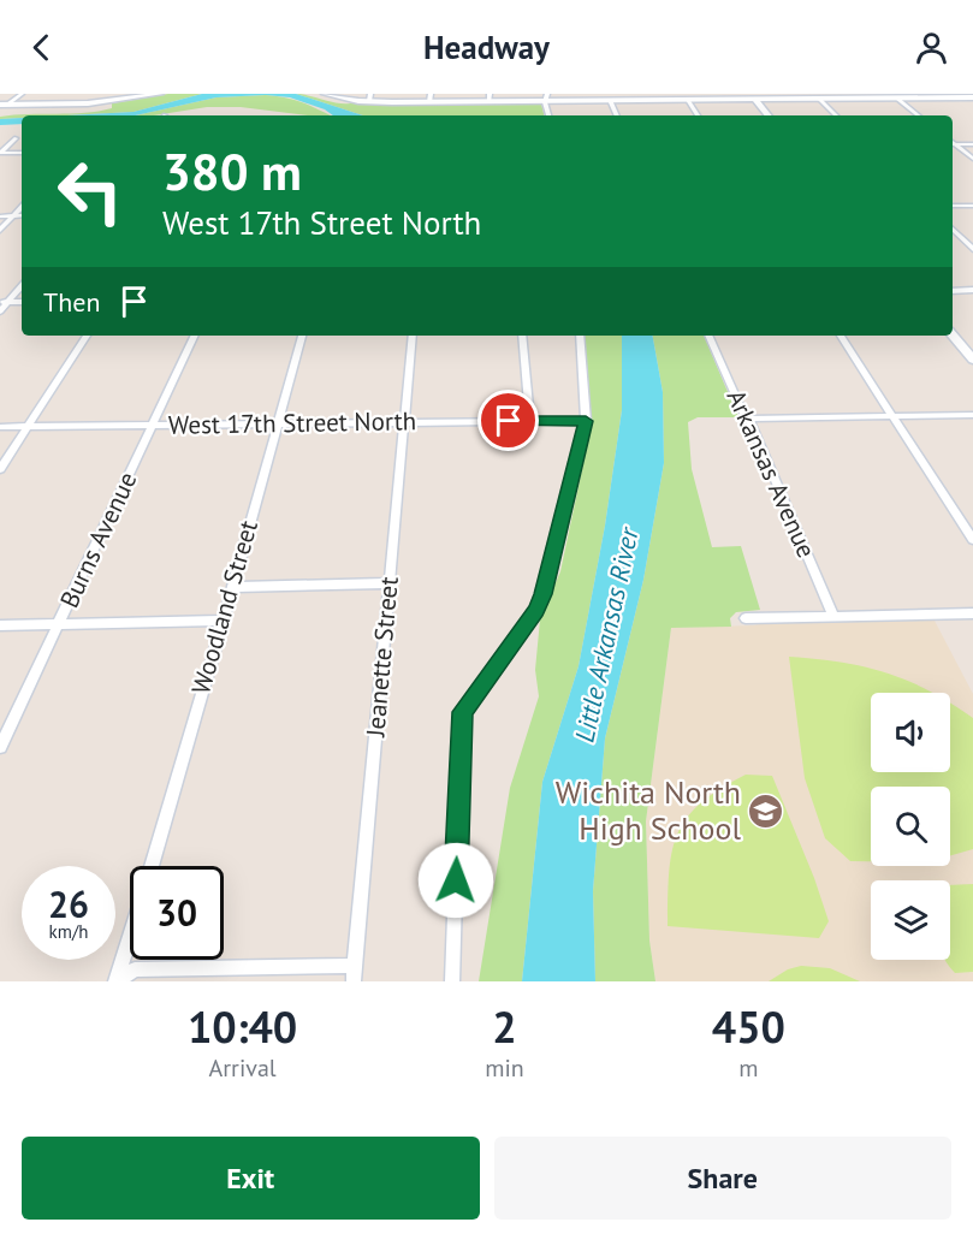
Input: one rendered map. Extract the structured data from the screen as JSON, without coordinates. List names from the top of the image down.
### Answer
{
  "streets": {
    "street": [
      "West 17th Street North",
      "Arkansas Avenue",
      "Burns Avenue",
      "Woodland Street",
      "Jeanette Street"
    ]
  },
  "crossings": [
    ["West 17th Street North", "Burns Avenue"],
    ["West 17th Street North", "Woodland Street"],
    ["West 17th Street North", "Jeanette Street"]
  ],
  "water": ["Little Arkansas River"],
  "places": {
    "school or university": ["Wichita North High School"]
  },
  "page": {
    "header": "Headway",
    "turn": ["380 m", "West 17th Street North"],
    "then": "Then",
    "speed": "26 km/h",
    "limit": "30",
    "eta": [
      "10:40",
      "Arrival",
      "2",
      "min",
      "450",
      "m"
    ],
    "buttons": ["Exit", "Share"]
  }
}
